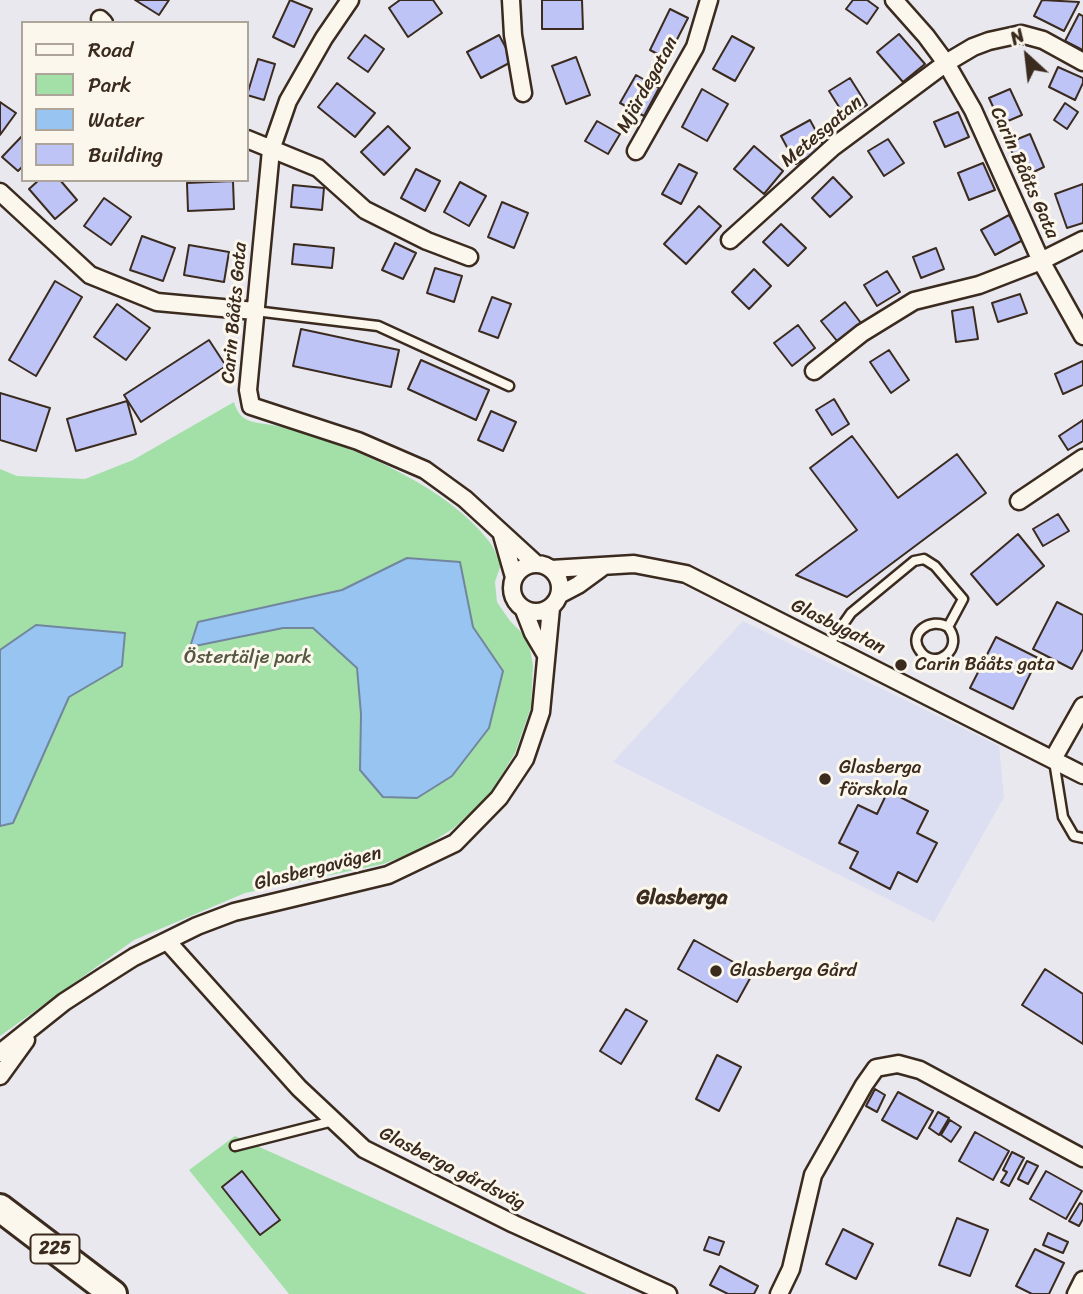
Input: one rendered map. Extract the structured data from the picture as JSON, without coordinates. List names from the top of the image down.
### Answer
{
  "streets": {
    "main road": ["225"],
    "street": [
      "Mjärdegatan",
      "Metesgatan",
      "Carin Bååts Gata",
      "Glasbygatan",
      "Glasbergavägen",
      "Glasberga gårdsväg"
    ]
  },
  "crossings": [
    ["Metesgatan", "Carin Bååts Gata"],
    ["Carin Bååts Gata", "Glasbygatan"],
    ["Carin Bååts Gata", "Glasbergavägen"],
    ["Glasbygatan", "Glasbergavägen"],
    ["Glasbergavägen", "Glasberga gårdsväg"]
  ],
  "districts": ["Glasberga"],
  "parks": ["Östertälje park"],
  "places": ["Carin Bååts gata", "Glasberga förskola", "Glasberga Gård"],
  "legend": [
    "Road",
    "Park",
    "Water",
    "Building"
  ],
  "north": "top left"
}
